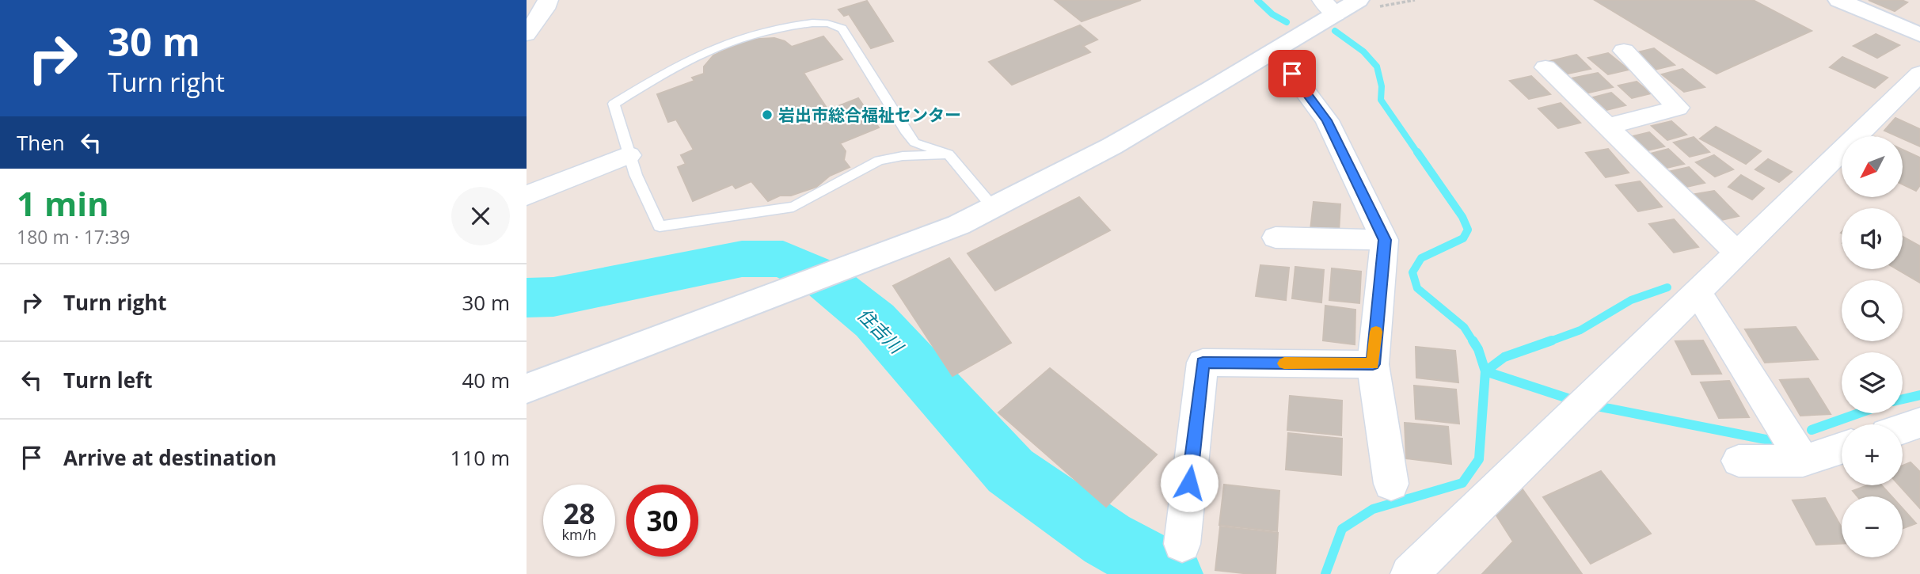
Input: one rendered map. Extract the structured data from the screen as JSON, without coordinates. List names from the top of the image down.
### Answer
{
  "water": ["住吉川"],
  "places": ["岩出市総合福祉センター"],
  "north": "bottom left",
  "page": {
    "turn": ["30 m", "Turn right"],
    "then": "Then",
    "map_buttons": ["+", "−"],
    "heading": ["1 min", "180 m · 17:39"],
    "list": [
      {
        "name": "Turn right",
        "value": "30 m"
      },
      {
        "name": "Turn left",
        "value": "40 m"
      },
      {
        "name": "Arrive at destination",
        "value": "110 m"
      }
    ],
    "speed": "28 km/h",
    "limit": "30"
  }
}
